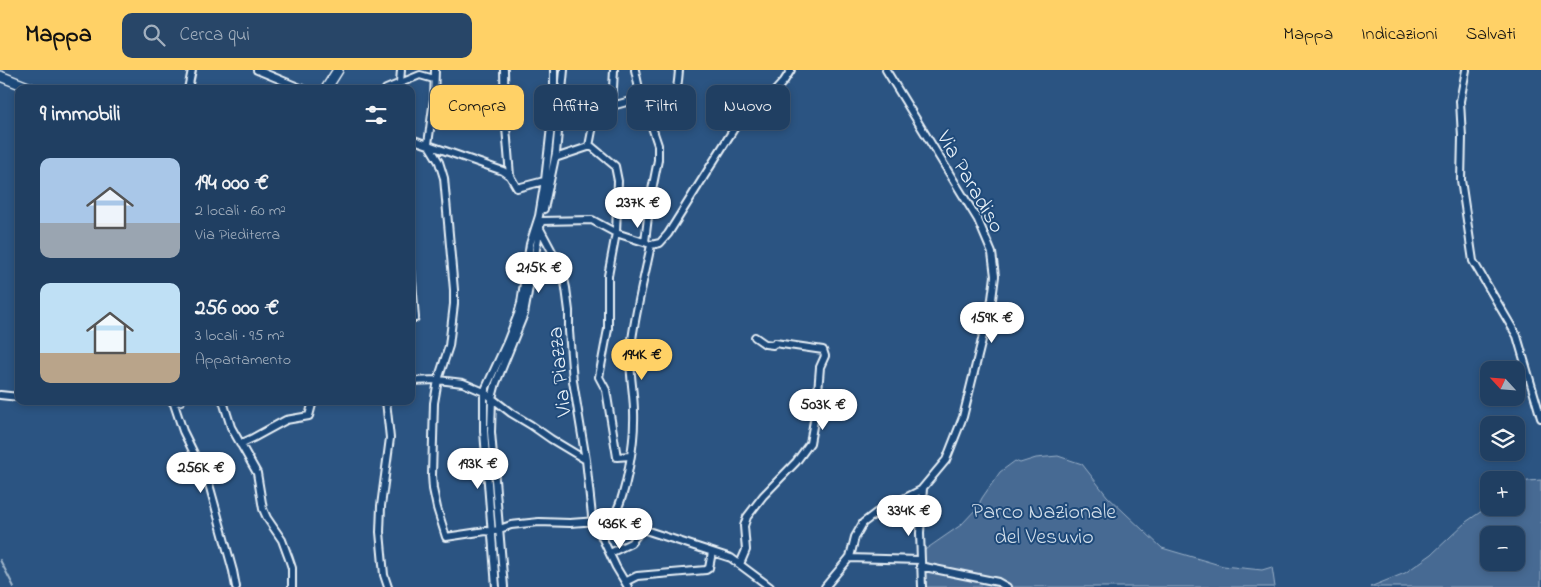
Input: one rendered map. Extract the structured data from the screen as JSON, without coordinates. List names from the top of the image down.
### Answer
{
  "streets": {
    "street": ["Via Paradiso", "Via Piazza"]
  },
  "parks": ["Parco Nazionale del Vesuvio"],
  "north": "top left",
  "page": {
    "header": "Mappa",
    "search": "Cerca qui",
    "nav": ["Mappa", "Indicazioni", "Salvati"],
    "chip": [
      "Compra",
      "Affitta",
      "Filtri",
      "Nuovo"
    ],
    "heading": "9 immobili",
    "list": [
      {
        "name": "194 000 €",
        "note": "2 locali · 60 m² · Via Piediterra"
      },
      {
        "name": "256 000 €",
        "note": "3 locali · 95 m² · Appartamento"
      }
    ],
    "price": [
      "237K €",
      "215K €",
      "159K €",
      "194K €",
      "503K €",
      "193K €",
      "256K €",
      "334K €",
      "436K €"
    ],
    "map_buttons": ["+", "−"]
  }
}
